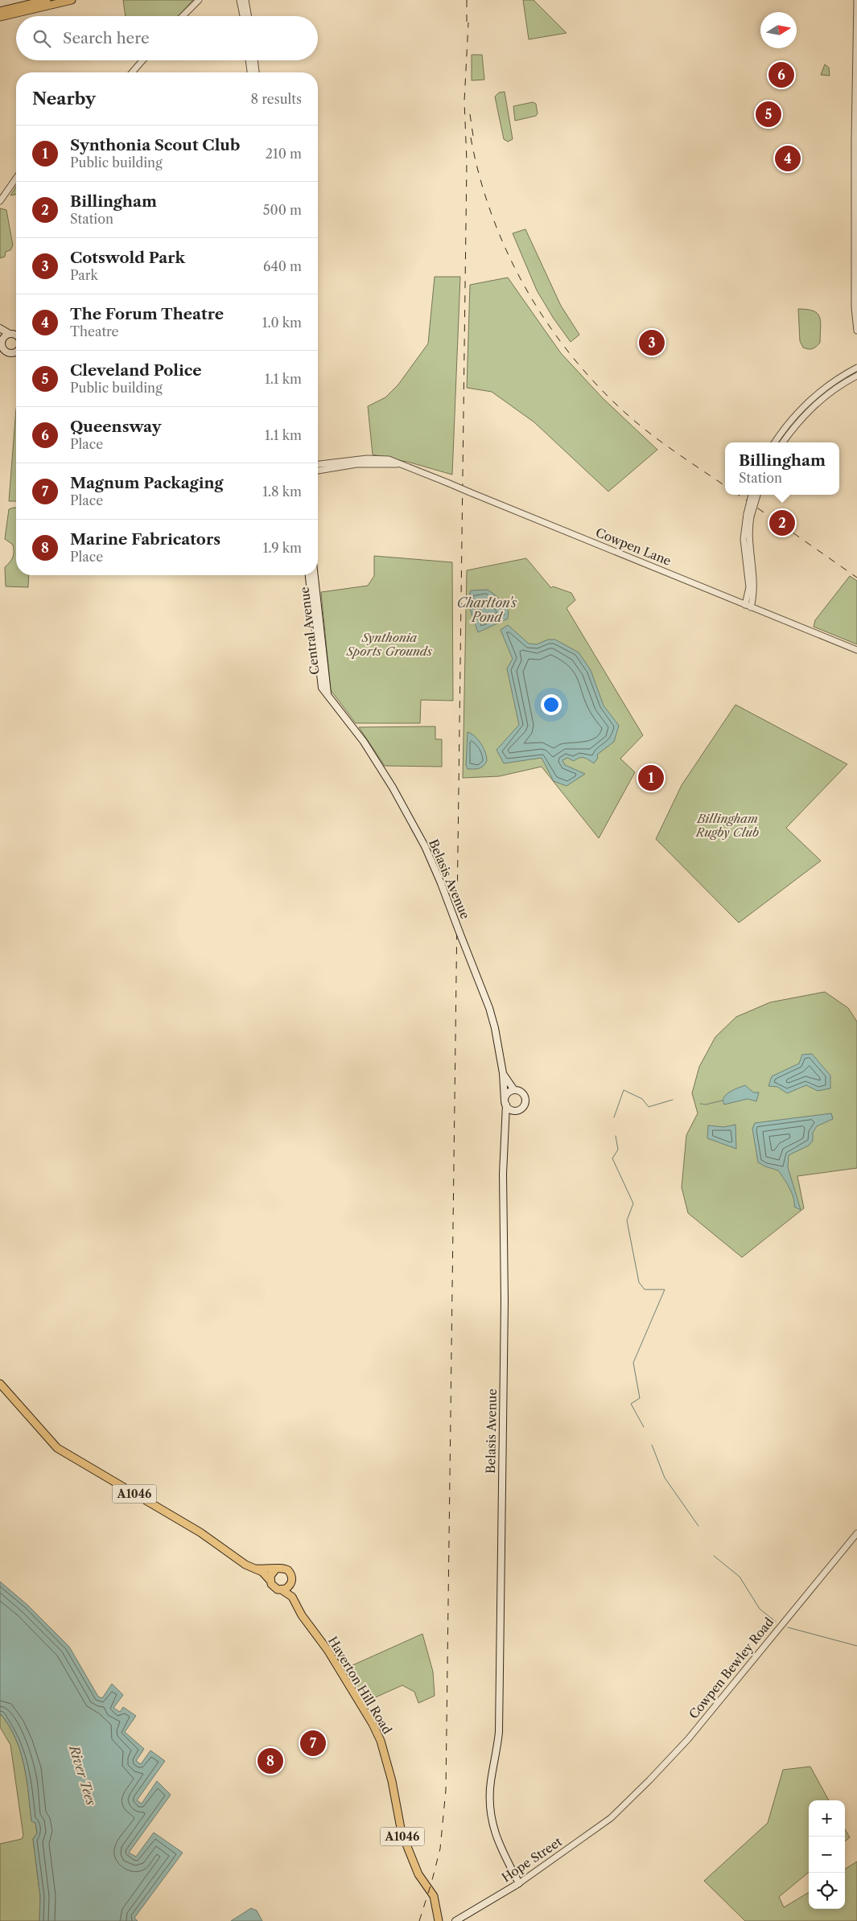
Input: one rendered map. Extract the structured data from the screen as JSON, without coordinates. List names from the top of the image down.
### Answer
{
  "streets": {
    "main road": [
      "Central Avenue",
      "Belasis Avenue",
      "A1046",
      "Haverton Hill Road",
      "Hope Street"
    ],
    "street": ["Cowpen Lane", "Cowpen Bewley Road"]
  },
  "crossings": [
    ["Central Avenue", "Belasis Avenue"],
    ["Belasis Avenue", "Hope Street"],
    ["Cowpen Bewley Road", "Hope Street"]
  ],
  "water": ["Charlton's Pond", "River Tees"],
  "parks": ["Synthonia Sports Grounds", "Billingham Rugby Club"],
  "north": "right",
  "page": {
    "search": "Search here",
    "pins": [
      "6",
      "5",
      "4",
      "3",
      "2",
      "1",
      "7",
      "8"
    ],
    "heading": ["Nearby", "8 results"],
    "list": [
      {
        "mark": "1",
        "name": "Synthonia Scout Club",
        "note": "Public building",
        "value": "210 m"
      },
      {
        "mark": "2",
        "name": "Billingham",
        "note": "Station",
        "value": "500 m"
      },
      {
        "mark": "3",
        "name": "Cotswold Park",
        "note": "Park",
        "value": "640 m"
      },
      {
        "mark": "4",
        "name": "The Forum Theatre",
        "note": "Theatre",
        "value": "1.0 km"
      },
      {
        "mark": "5",
        "name": "Cleveland Police",
        "note": "Public building",
        "value": "1.1 km"
      },
      {
        "mark": "6",
        "name": "Queensway",
        "note": "Place",
        "value": "1.1 km"
      },
      {
        "mark": "7",
        "name": "Magnum Packaging",
        "note": "Place",
        "value": "1.8 km"
      },
      {
        "mark": "8",
        "name": "Marine Fabricators",
        "note": "Place",
        "value": "1.9 km"
      }
    ],
    "popup": ["Billingham", "Station"],
    "map_buttons": ["+", "−"]
  }
}
